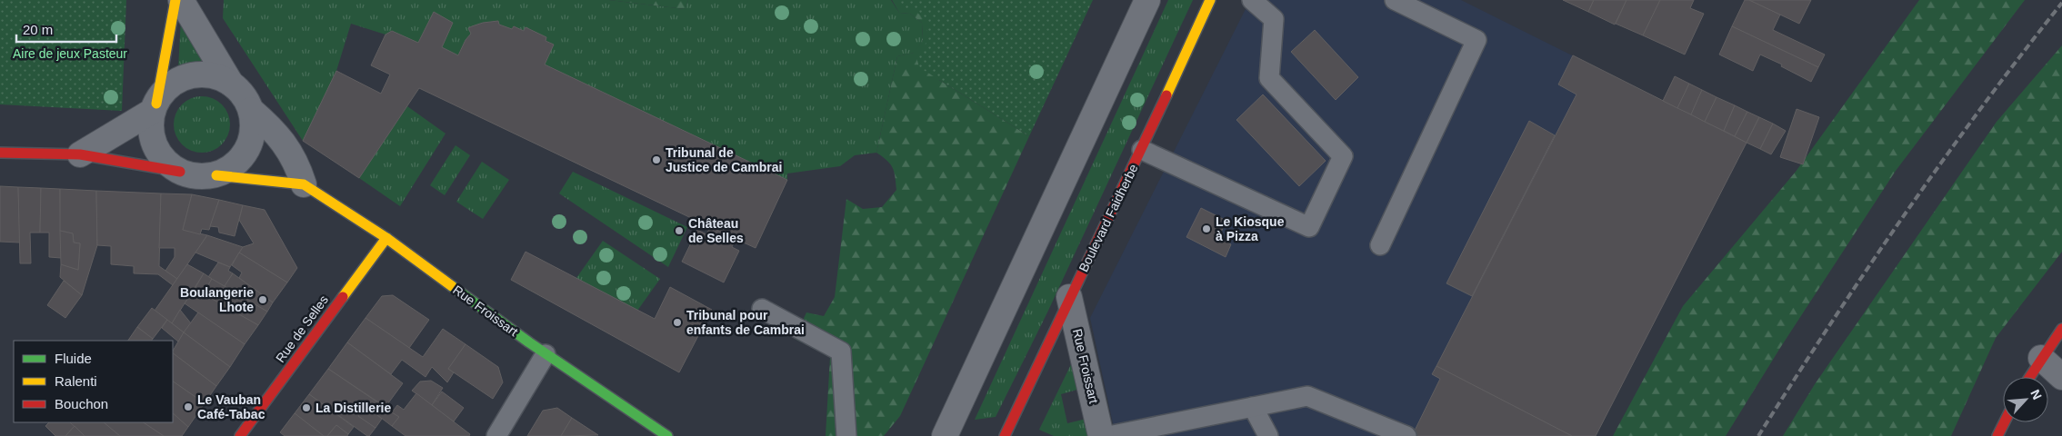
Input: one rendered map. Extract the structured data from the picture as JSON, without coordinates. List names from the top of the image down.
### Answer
{
  "streets": {
    "street": ["Boulevard Faidherbe", "Rue Froissart", "Rue de Selles"]
  },
  "crossings": [
    ["Boulevard Faidherbe", "Rue Froissart"],
    ["Rue Froissart", "Rue de Selles"]
  ],
  "parks": ["Aire de jeux Pasteur"],
  "places": [
    "Tribunal de Justice de Cambrai",
    "Le Kiosque à Pizza",
    "Château de Selles",
    "Boulangerie Lhote",
    "Tribunal pour enfants de Cambrai",
    "Le Vauban Café-Tabac",
    "La Distillerie"
  ],
  "legend": ["Fluide", "Ralenti", "Bouchon"],
  "scale_bar": "20 m",
  "north": "top right"
}
